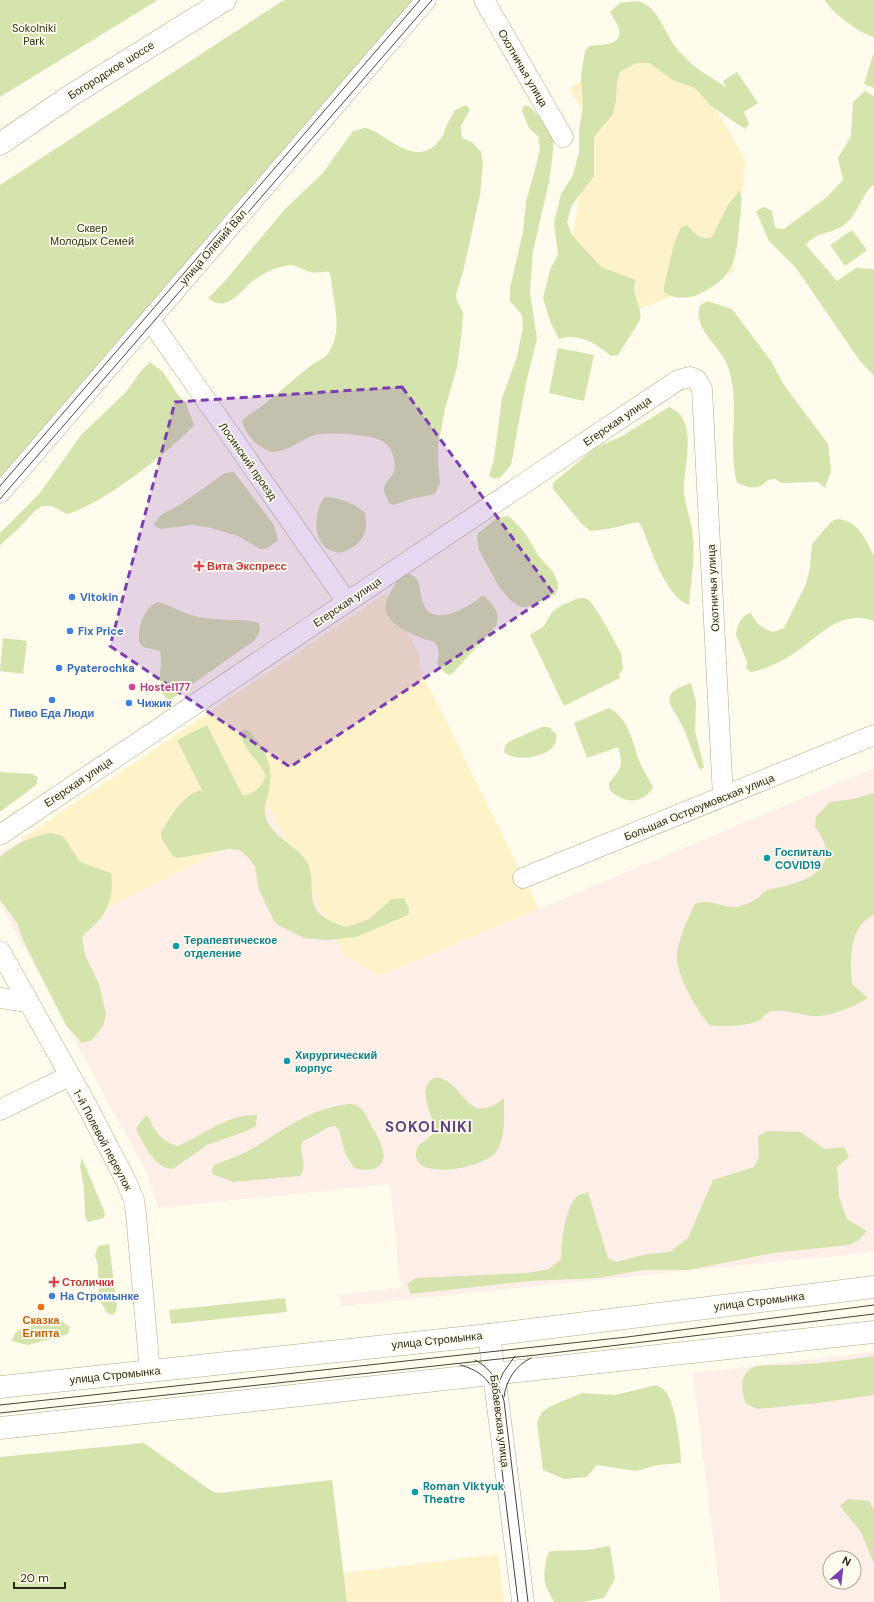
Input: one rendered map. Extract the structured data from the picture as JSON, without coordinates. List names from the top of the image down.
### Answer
{
  "streets": {
    "main road": ["Богородское шоссе", "улица Стромынка", "Бабаевская улица"],
    "street": [
      "Охотничья улица",
      "улица Олений Вал",
      "Егерская улица",
      "Лосинский проезд",
      "Большая Остроумовская улица",
      "1-й Полевой переулок"
    ]
  },
  "crossings": [
    ["Охотничья улица", "Егерская улица"],
    ["Охотничья улица", "Большая Остроумовская улица"],
    ["улица Олений Вал", "Лосинский проезд"],
    ["Егерская улица", "Лосинский проезд"],
    ["1-й Полевой переулок", "улица Стромынка"],
    ["улица Стромынка", "Бабаевская улица"]
  ],
  "districts": ["SOKOLNIKI"],
  "parks": ["Sokolniki Park", "Сквер Молодых Семей"],
  "places": {
    "health": ["Вита Экспресс", "Столички"],
    "other": [
      "Vitokin",
      "Fix Price",
      "Pyaterochka",
      "Hostel177",
      "Пиво Еда Люди",
      "Чижик",
      "Госпиталь COVID19",
      "Терапевтическое отделение",
      "Хирургический корпус",
      "На Стромынке",
      "Сказка Египта",
      "Roman Viktyuk Theatre"
    ]
  },
  "scale_bar": "20 m",
  "north": "top right"
}
